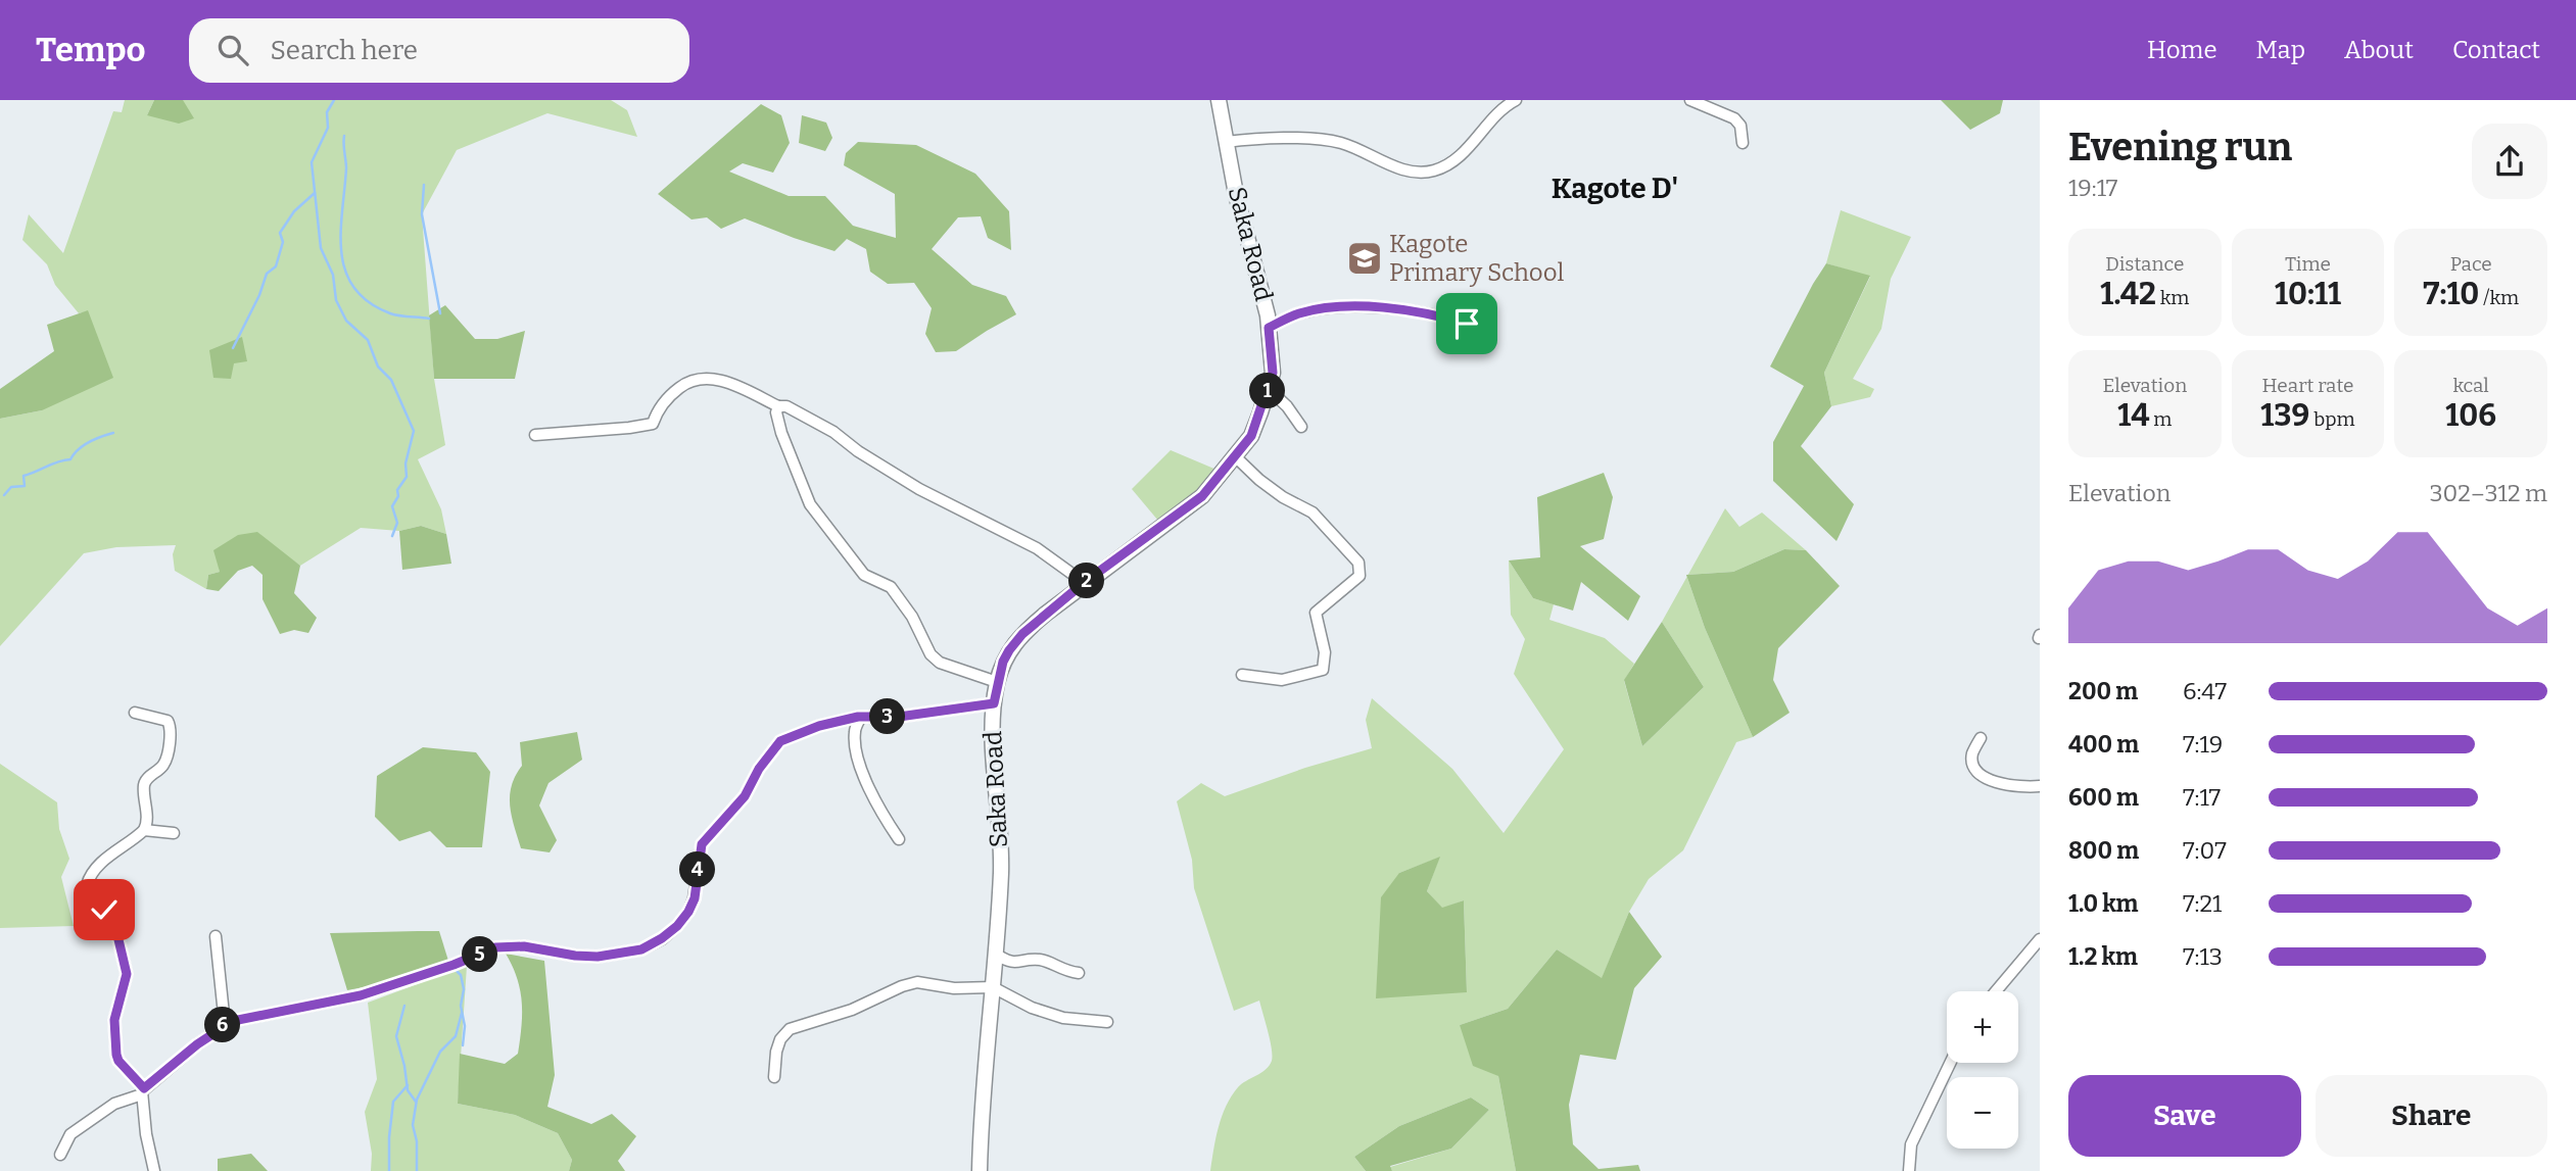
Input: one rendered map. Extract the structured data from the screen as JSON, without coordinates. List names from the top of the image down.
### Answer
{
  "streets": {
    "main road": ["Saka Road"]
  },
  "districts": ["Kagote D'"],
  "places": {
    "school or university": ["Kagote Primary School"]
  },
  "page": {
    "header": "Tempo",
    "search": "Search here",
    "nav": [
      "Home",
      "Map",
      "About",
      "Contact"
    ],
    "heading": ["Evening run", "19:17"],
    "stats": [
      ["Distance", "1.42 km"],
      ["Time", "10:11"],
      ["Pace", "7:10 /km"],
      ["Elevation", "14 m"],
      ["Heart rate", "139 bpm"],
      ["kcal", "106"]
    ],
    "pins": [
      "1",
      "2",
      "3",
      "4",
      "5",
      "6"
    ],
    "chart": ["Elevation", "302–312 m"],
    "list": [
      {
        "name": "200 m",
        "note": "6:47"
      },
      {
        "name": "400 m",
        "note": "7:19"
      },
      {
        "name": "600 m",
        "note": "7:17"
      },
      {
        "name": "800 m",
        "note": "7:07"
      },
      {
        "name": "1.0 km",
        "note": "7:21"
      },
      {
        "name": "1.2 km",
        "note": "7:13"
      }
    ],
    "map_buttons": ["+", "−"],
    "buttons": ["Save", "Share"]
  }
}
